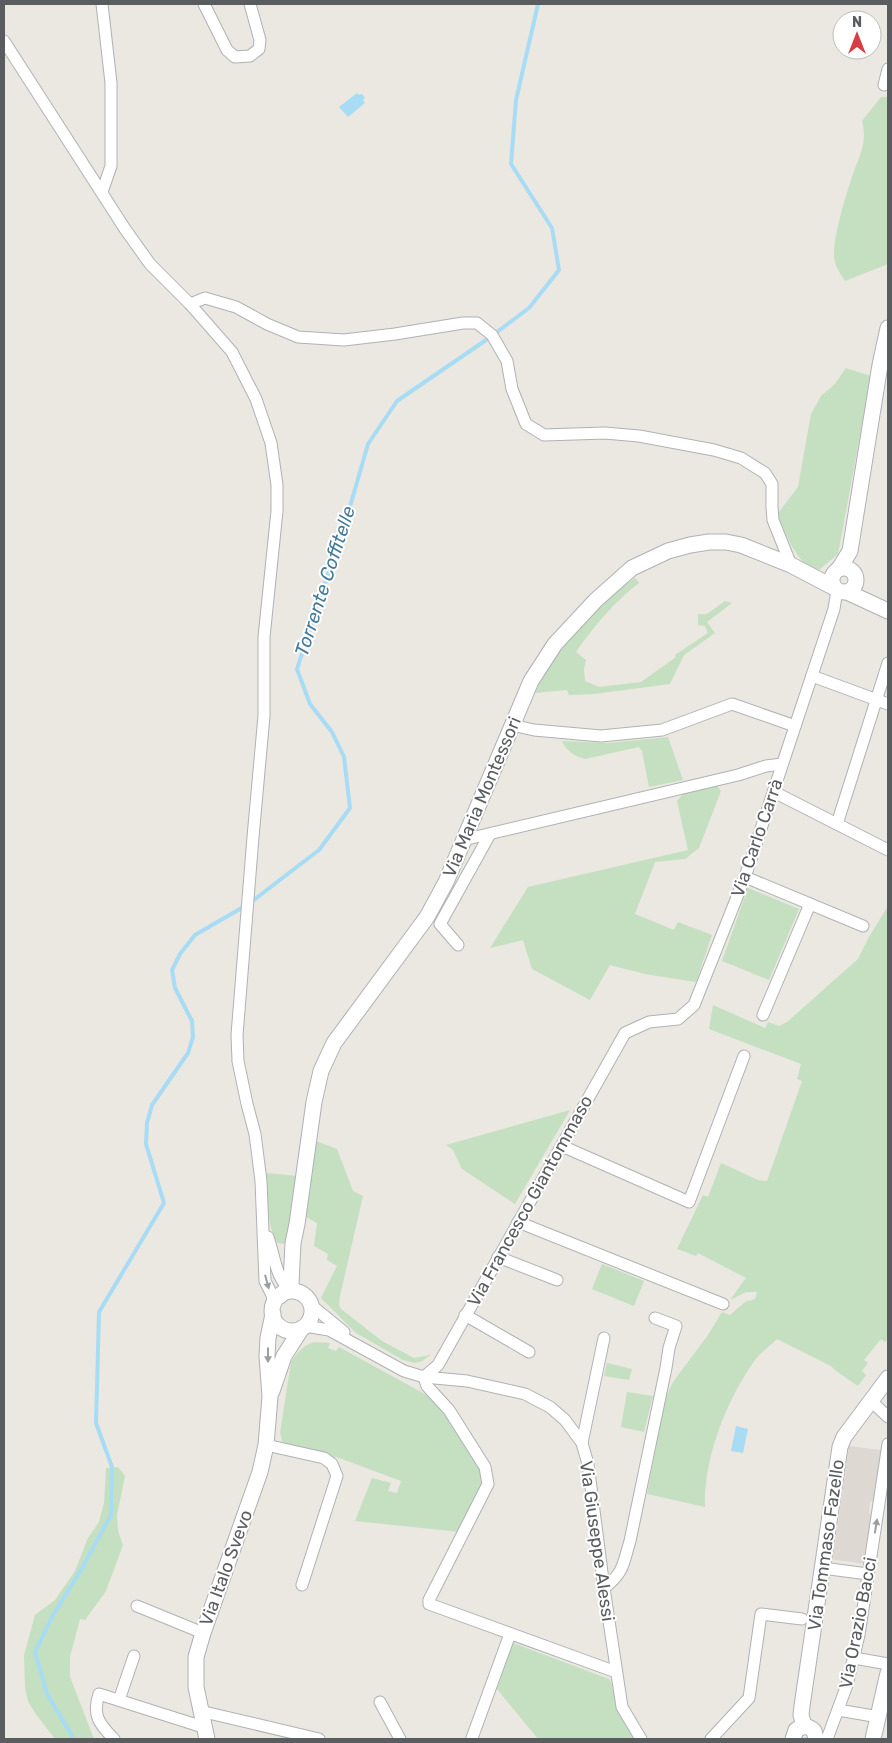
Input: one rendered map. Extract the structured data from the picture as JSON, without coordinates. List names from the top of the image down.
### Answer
{
  "streets": {
    "street": [
      "Via Maria Montessori",
      "Via Carlo Carrà",
      "Via Francesco Giantommaso",
      "Via Giuseppe Alessi",
      "Via Tommaso Fazello",
      "Via Italo Svevo",
      "Via Orazio Bacci"
    ]
  },
  "crossings": [
    ["Via Maria Montessori", "Via Carlo Carrà"],
    ["Via Carlo Carrà", "Via Francesco Giantommaso"],
    ["Via Francesco Giantommaso", "Via Giuseppe Alessi"]
  ],
  "one_way": ["Via Orazio Bacci"],
  "water": ["Torrente Coffitelle"],
  "north": "top"
}
